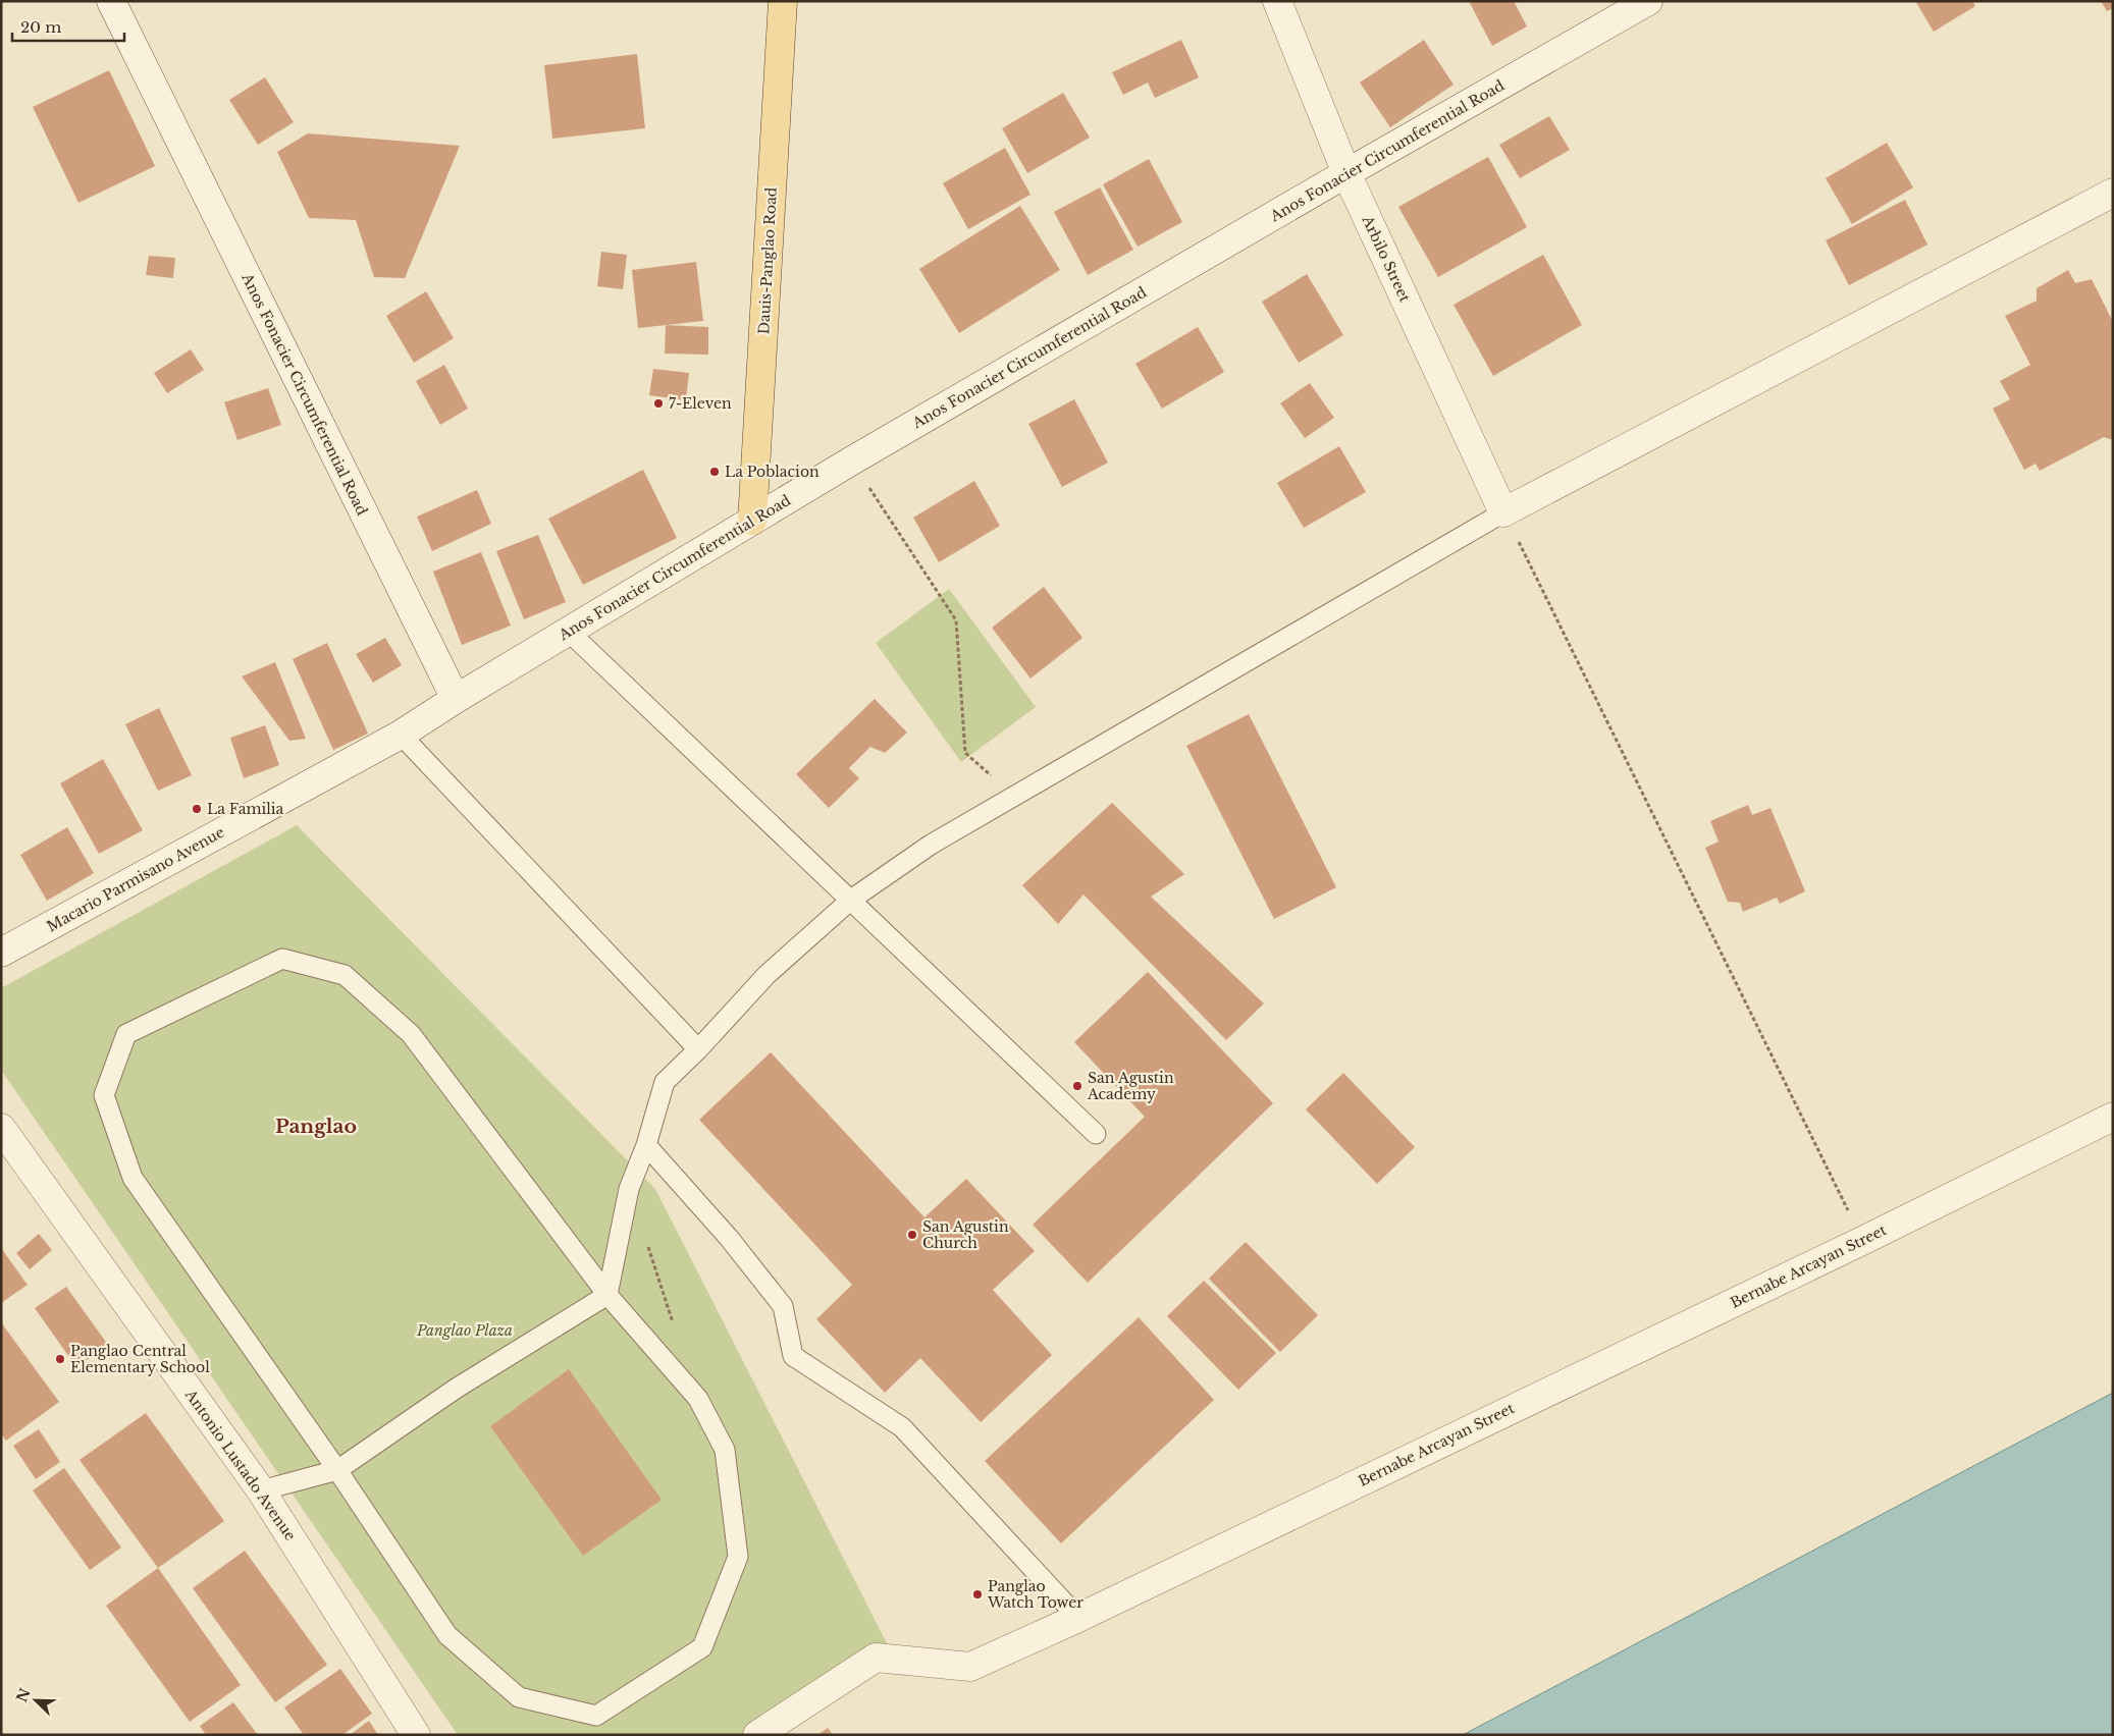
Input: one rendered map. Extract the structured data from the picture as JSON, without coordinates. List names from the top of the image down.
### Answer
{
  "streets": {
    "main road": ["Dauis-Panglao Road"],
    "street": [
      "Anos Fonacier Circumferential Road",
      "Arbilo Street",
      "Macario Parmisano Avenue",
      "Bernabe Arcayan Street",
      "Antonio Lustado Avenue"
    ]
  },
  "crossings": [
    ["Anos Fonacier Circumferential Road", "Arbilo Street"],
    ["Anos Fonacier Circumferential Road", "Dauis-Panglao Road"],
    ["Anos Fonacier Circumferential Road", "Macario Parmisano Avenue"]
  ],
  "districts": ["Panglao"],
  "parks": ["Panglao Plaza"],
  "places": [
    "7-Eleven",
    "La Poblacion",
    "La Familia",
    "San Agustin Academy",
    "San Agustin Church",
    "Panglao Central Elementary School",
    "Panglao Watch Tower"
  ],
  "scale_bar": "20 m",
  "north": "top left"
}
